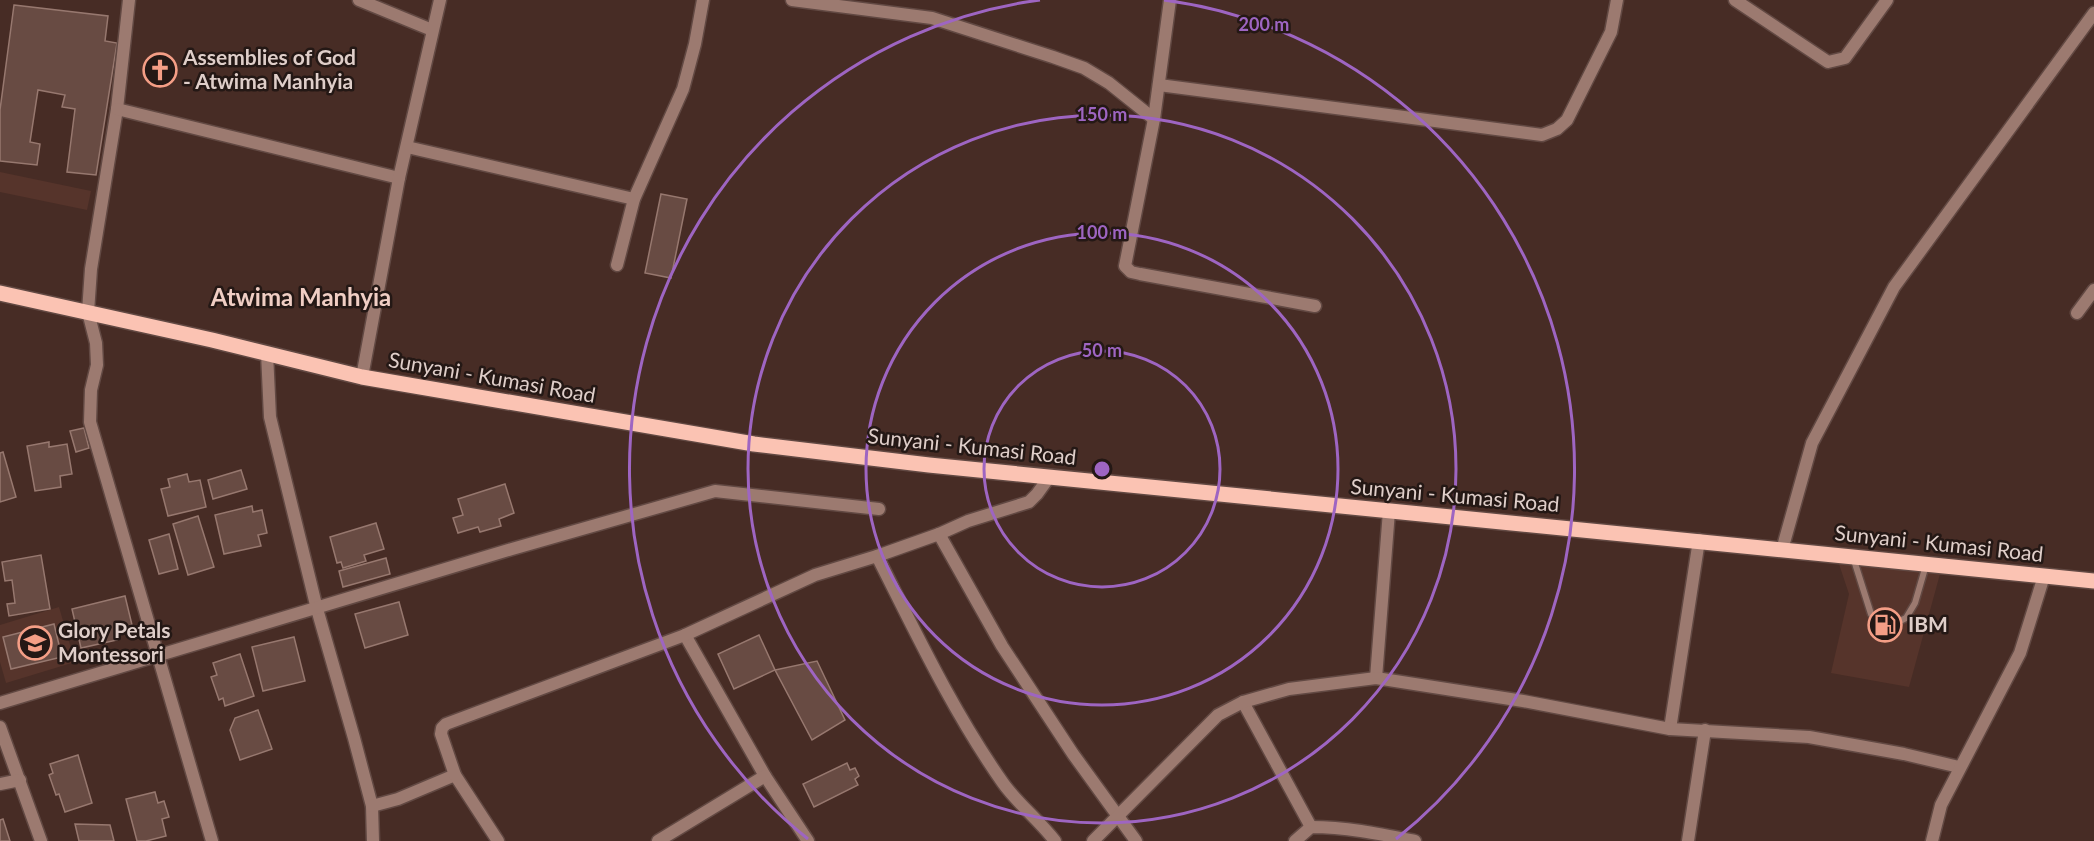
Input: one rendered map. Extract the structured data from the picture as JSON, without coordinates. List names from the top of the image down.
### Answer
{
  "streets": {
    "main road": ["Sunyani - Kumasi Road"]
  },
  "districts": ["Atwima Manhyia"],
  "places": {
    "church": ["Assemblies of God - Atwima Manhyia"],
    "fuel station": ["IBM"],
    "school or university": ["Glory Petals Montessori"]
  },
  "rings": [
    "200 m",
    "150 m",
    "100 m",
    "50 m"
  ]
}
